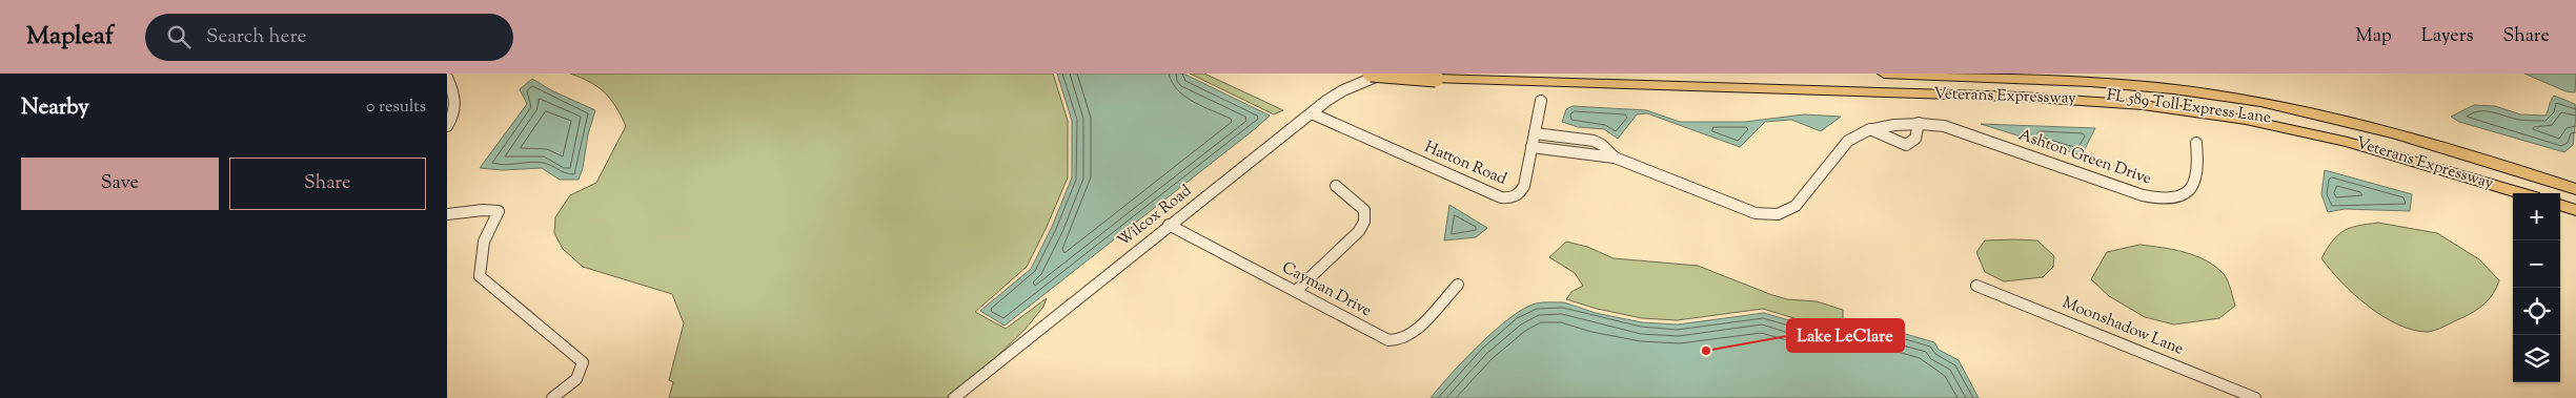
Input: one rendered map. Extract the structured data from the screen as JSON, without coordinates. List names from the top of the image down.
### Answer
{
  "streets": {
    "highway": ["Veterans Expressway", "FL 589 Toll Express Lane"],
    "street": [
      "Ashton Green Drive",
      "Hatton Road",
      "Wilcox Road",
      "Cayman Drive",
      "Moonshadow Lane"
    ]
  },
  "crossings": [
    ["Veterans Expressway", "FL 589 Toll Express Lane"],
    ["Ashton Green Drive", "Hatton Road"],
    ["Hatton Road", "Wilcox Road"],
    ["Wilcox Road", "Cayman Drive"]
  ],
  "places": ["Lake LeClare"],
  "page": {
    "header": "Mapleaf",
    "search": "Search here",
    "nav": ["Map", "Layers", "Share"],
    "heading": ["Nearby", "0 results"],
    "buttons": ["Save", "Share"],
    "map_buttons": ["+", "−"]
  }
}
